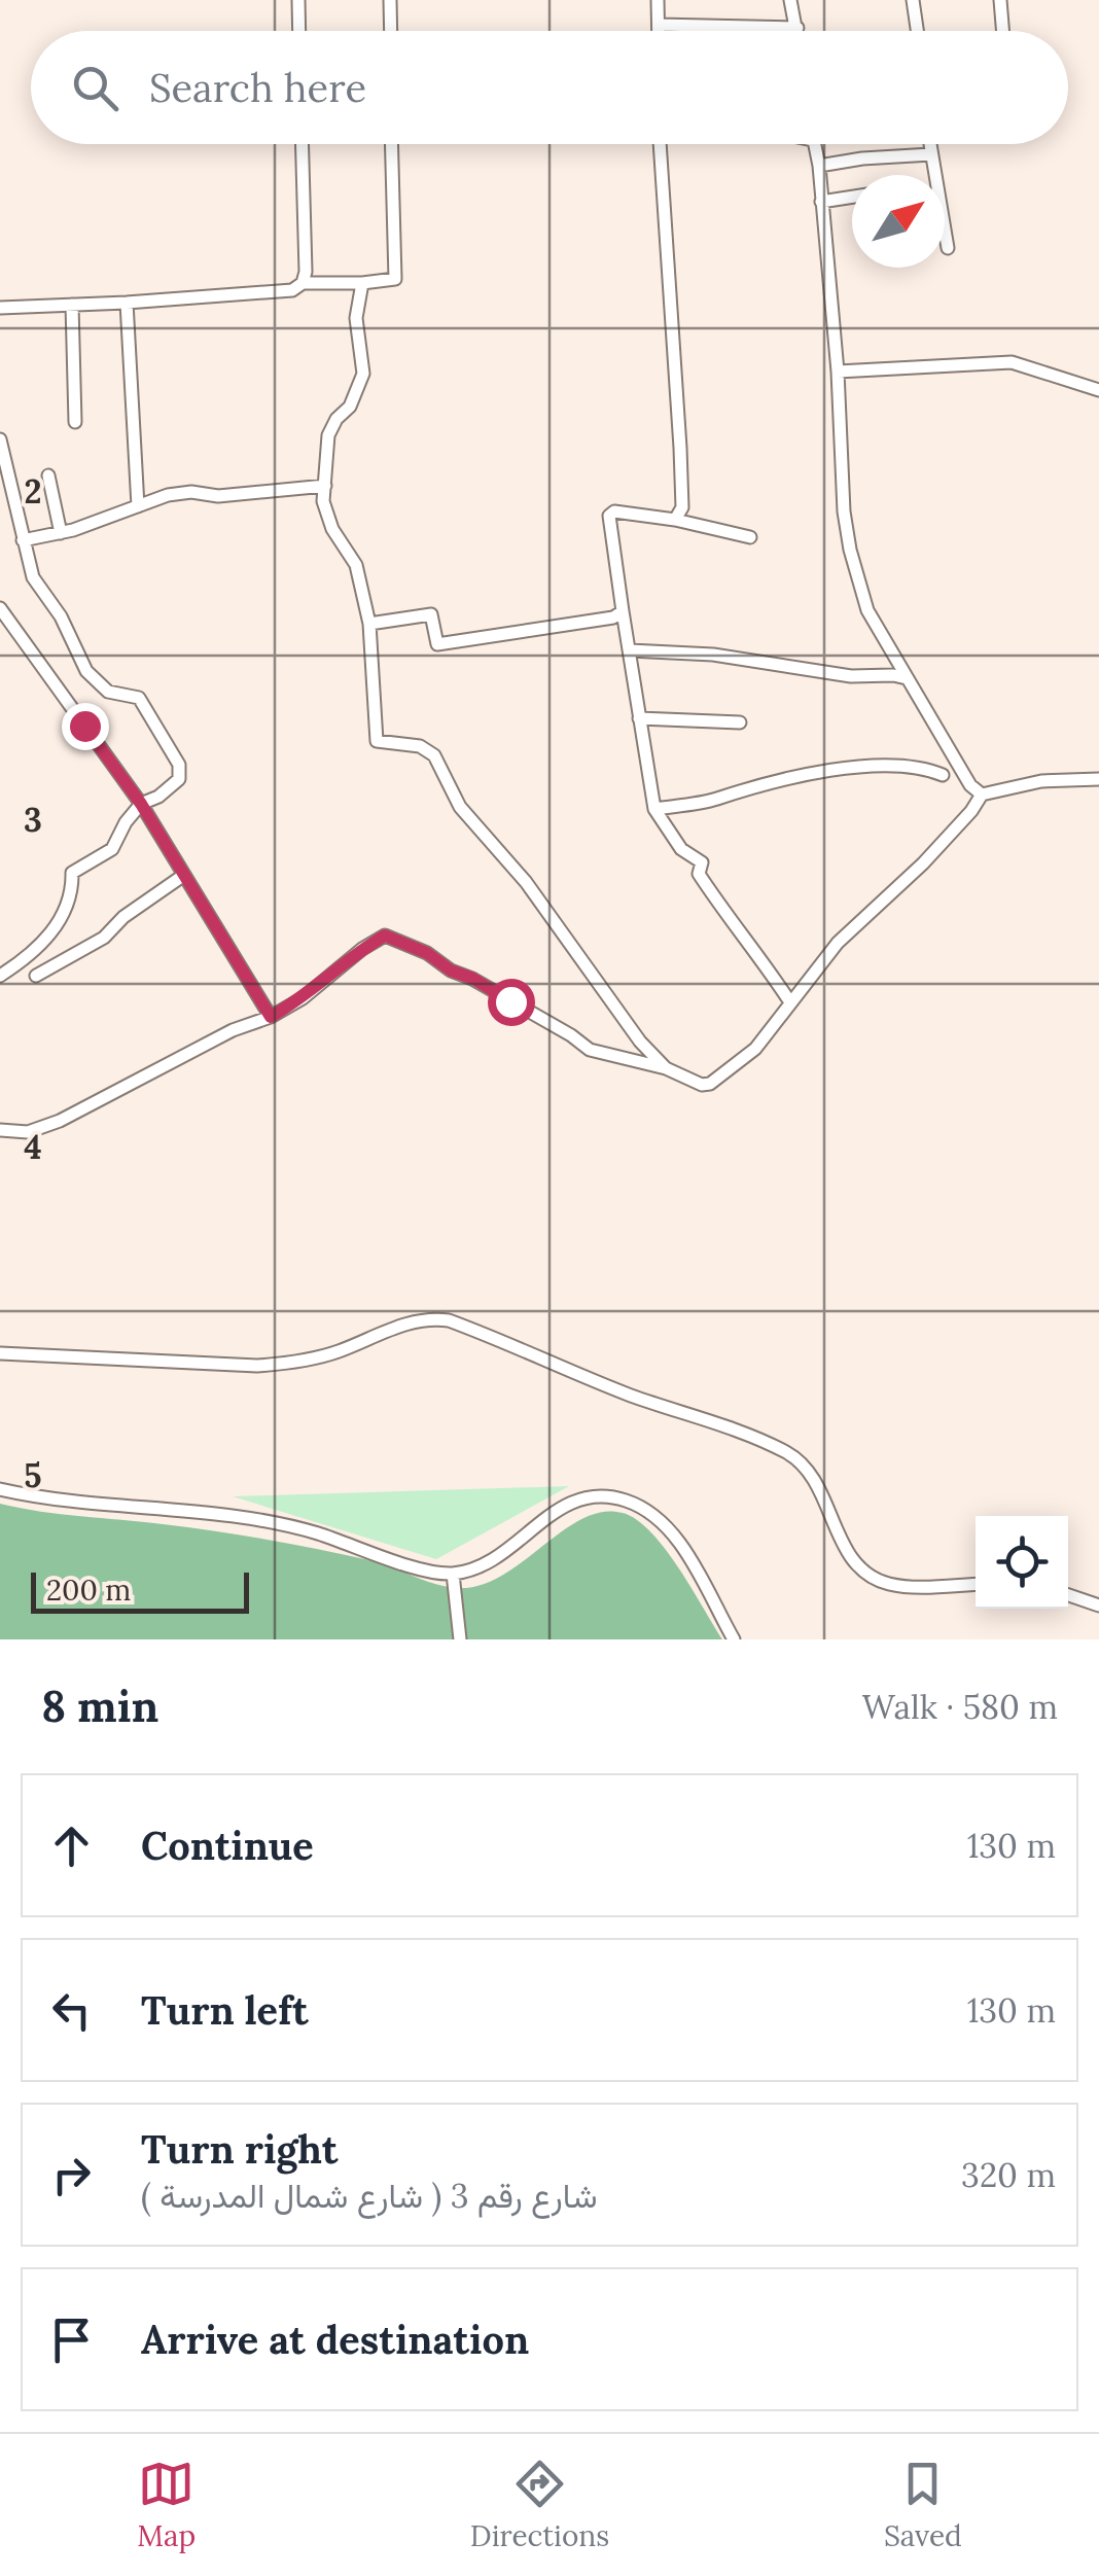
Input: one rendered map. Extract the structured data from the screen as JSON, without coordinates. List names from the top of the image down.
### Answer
{
  "scale_bar": "200 m",
  "north": "top right",
  "page": {
    "search": "Search here",
    "scale": "200 m",
    "heading": ["8 min", "Walk · 580 m"],
    "list": [
      ["Continue", "130 m"],
      ["Turn left", "130 m"],
      ["Turn right", "شارع رقم 3 ( شارع شمال المدرسة )", "320 m"],
      "Arrive at destination"
    ],
    "nav": ["Map", "Directions", "Saved"]
  },
  "grid": {
    "rows": [
      "2",
      "3",
      "4",
      "5"
    ]
  }
}
